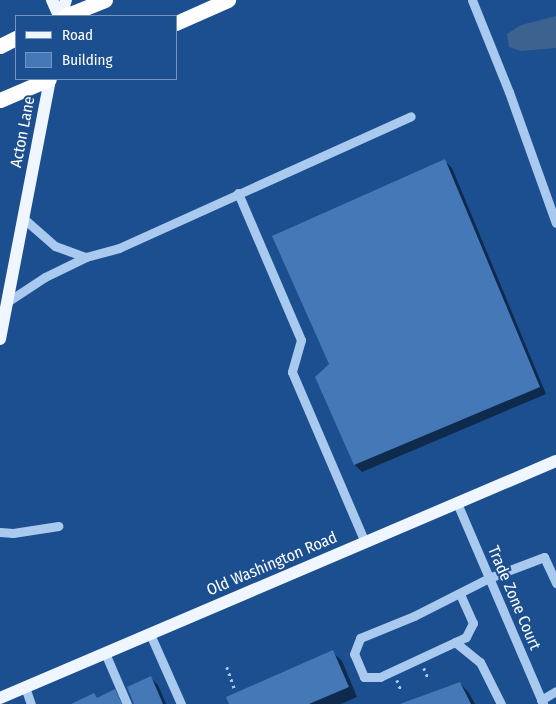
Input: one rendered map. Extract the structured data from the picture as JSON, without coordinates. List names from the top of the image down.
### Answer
{
  "streets": {
    "main road": ["Acton Lane", "Old Washington Road"],
    "lane": ["Trade Zone Court"]
  },
  "crossings": [
    ["Old Washington Road", "Trade Zone Court"]
  ],
  "legend": ["Road", "Building"]
}
